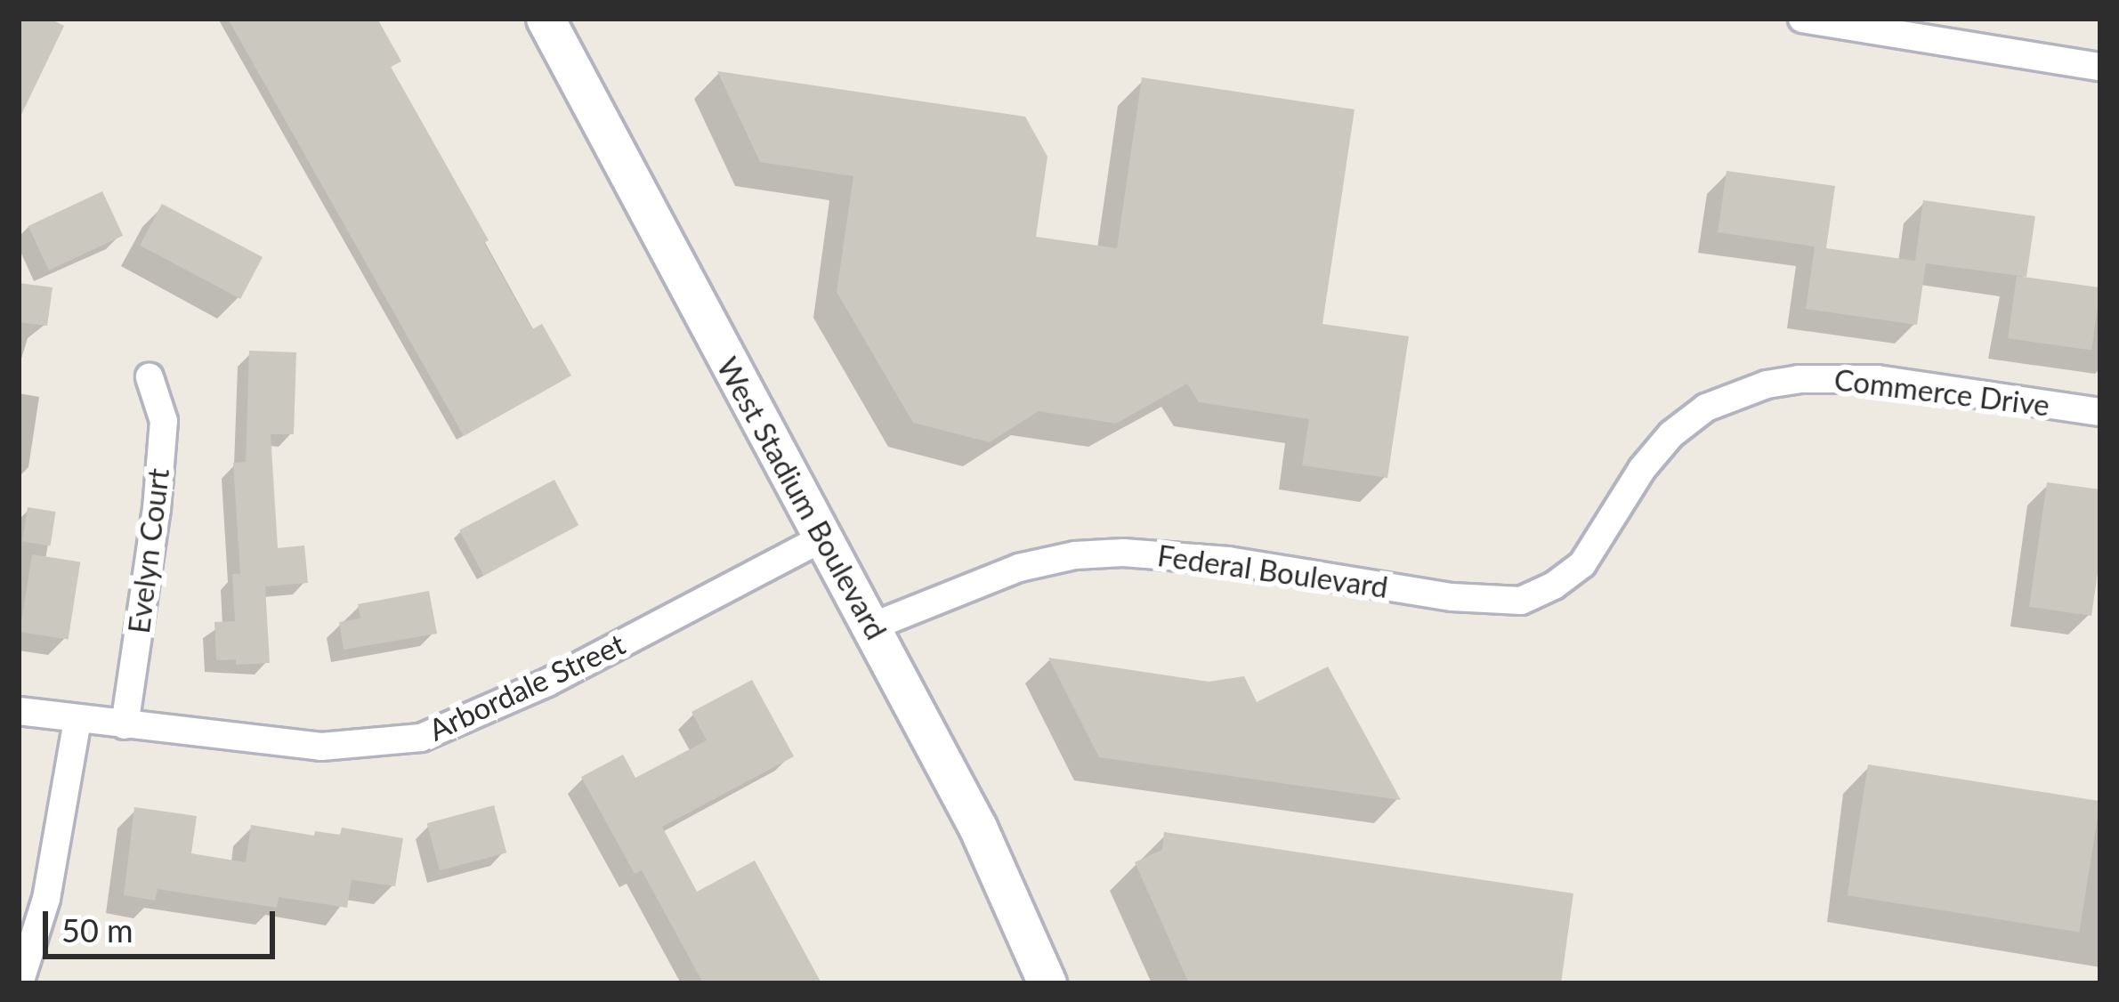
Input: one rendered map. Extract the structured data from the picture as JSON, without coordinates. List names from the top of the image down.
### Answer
{
  "streets": {
    "main road": ["West Stadium Boulevard"],
    "street": [
      "Commerce Drive",
      "Evelyn Court",
      "Federal Boulevard",
      "Arbordale Street"
    ]
  },
  "crossings": [
    ["Commerce Drive", "Federal Boulevard"],
    ["West Stadium Boulevard", "Federal Boulevard"],
    ["West Stadium Boulevard", "Arbordale Street"],
    ["Evelyn Court", "Arbordale Street"]
  ],
  "scale_bar": "50 m"
}
